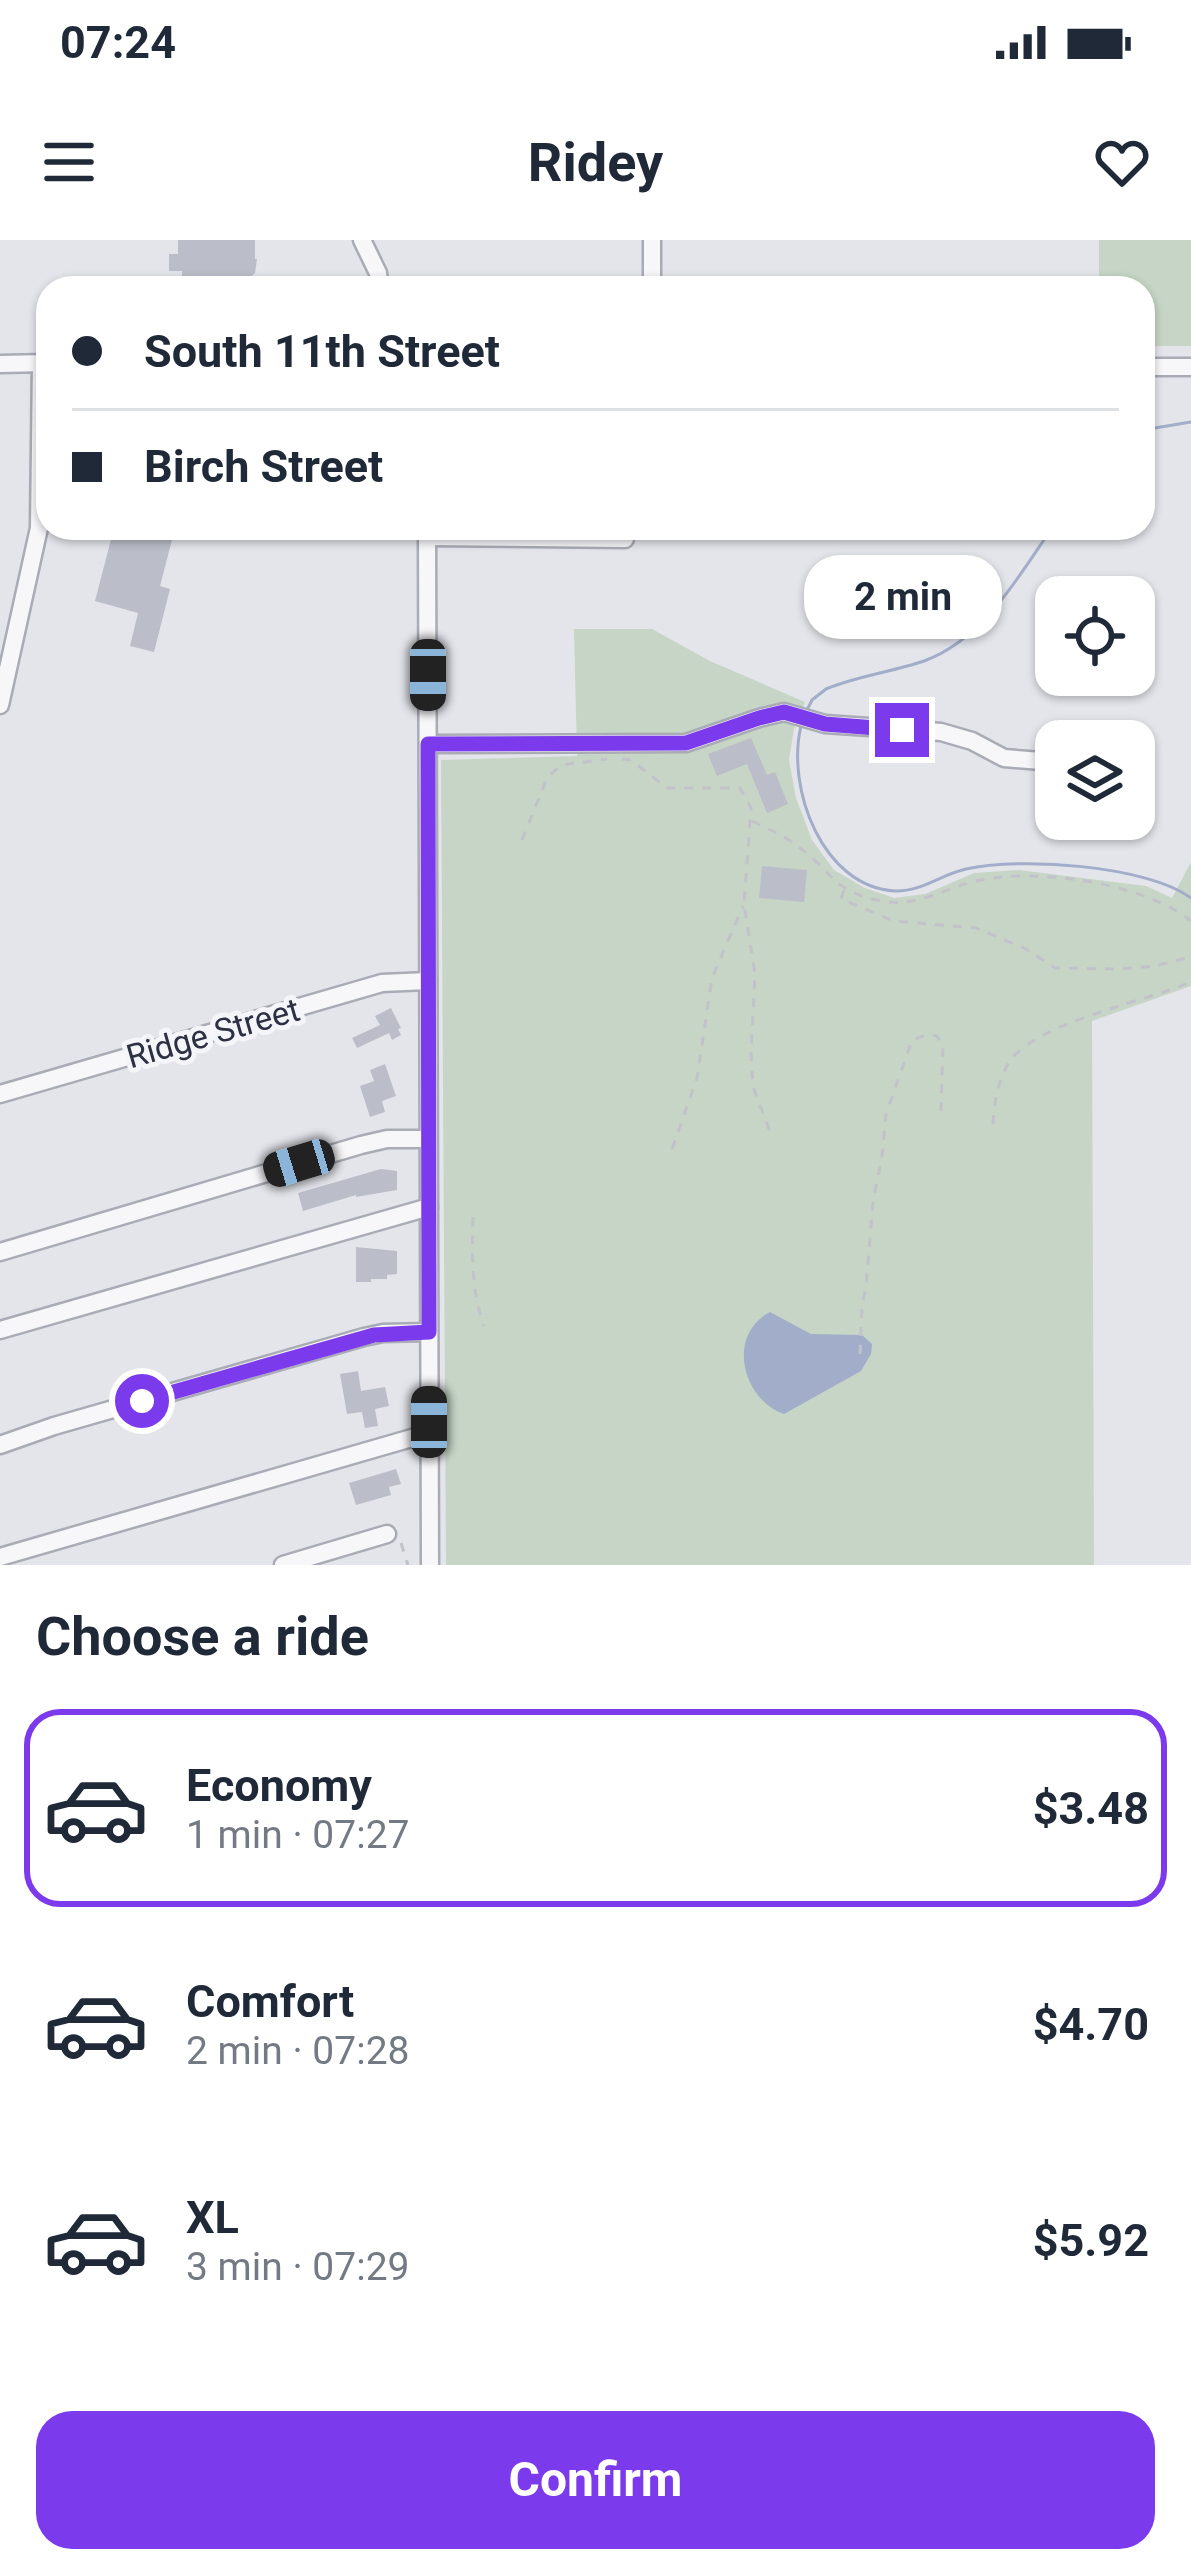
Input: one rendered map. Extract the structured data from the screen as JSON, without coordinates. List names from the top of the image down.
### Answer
{
  "streets": {
    "street": ["Ridge Street"]
  },
  "page": {
    "status": "07:24",
    "header": "Ridey",
    "banner": ["South 11th Street", "Birch Street"],
    "bubble": "2 min",
    "heading": "Choose a ride",
    "list": [
      {
        "name": "Economy",
        "note": "1 min · 07:27",
        "value": "$3.48"
      },
      {
        "name": "Comfort",
        "note": "2 min · 07:28",
        "value": "$4.70"
      },
      {
        "name": "XL",
        "note": "3 min · 07:29",
        "value": "$5.92"
      }
    ],
    "buttons": "Confirm"
  }
}
